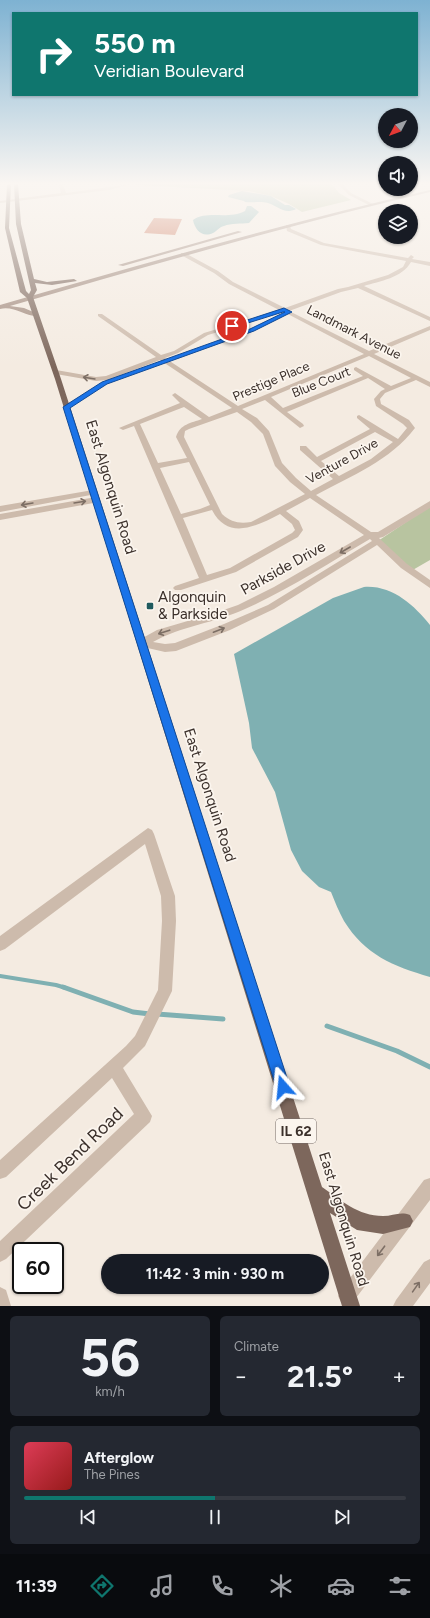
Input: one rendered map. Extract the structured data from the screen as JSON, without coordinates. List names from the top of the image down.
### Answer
{
  "streets": {
    "main road": ["East Algonquin Road", "IL 62"],
    "street": [
      "Landmark Avenue",
      "Prestige Place",
      "Blue Court",
      "Venture Drive",
      "Parkside Drive",
      "Creek Bend Road"
    ]
  },
  "crossings": [
    ["Landmark Avenue", "Prestige Place"],
    ["Landmark Avenue", "Venture Drive"],
    ["Prestige Place", "Blue Court"],
    ["Blue Court", "Venture Drive"],
    ["East Algonquin Road", "Parkside Drive"]
  ],
  "places": {
    "transit": ["Algonquin & Parkside"]
  },
  "north": "bottom left",
  "page": {
    "turn": ["550 m", "Veridian Boulevard"],
    "limit": "60",
    "trip": "11:42 · 3 min · 930 m",
    "tile": [
      ["56", "km/h"],
      "Climate"
    ],
    "heat": ["−", "21.5°", "+"],
    "song": ["Afterglow", "The Pines"],
    "tabs": "11:39"
  }
}
